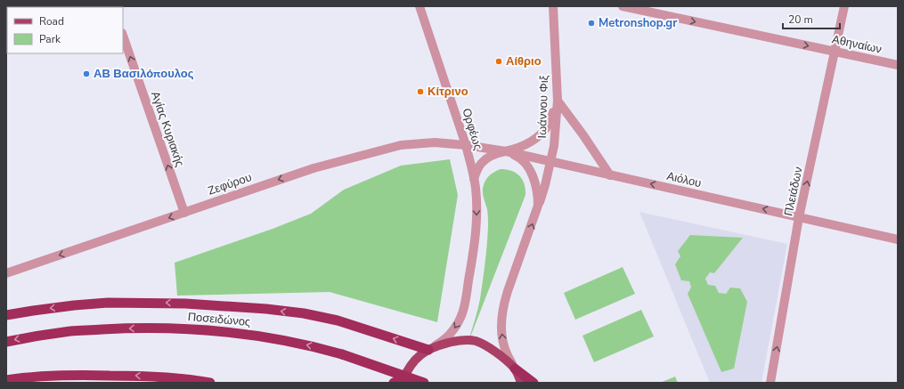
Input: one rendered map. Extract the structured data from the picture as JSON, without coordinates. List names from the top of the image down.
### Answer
{
  "streets": {
    "highway": ["Ποσειδώνος"],
    "street": [
      "Αθηναίων",
      "Ιωάννου Φιξ",
      "Αγίας Κυριακής",
      "Ορφέως",
      "Αιόλου",
      "Ζεφύρου",
      "Πλειάδων"
    ]
  },
  "crossings": [
    ["Αθηναίων", "Πλειάδων"],
    ["Ιωάννου Φιξ", "Αιόλου"],
    ["Αγίας Κυριακής", "Ζεφύρου"],
    ["Ορφέως", "Αιόλου"],
    ["Ορφέως", "Ζεφύρου"],
    ["Αιόλου", "Ζεφύρου"],
    ["Αιόλου", "Πλειάδων"]
  ],
  "one_way": [
    "Αθηναίων",
    "Ιωάννου Φιξ",
    "Αγίας Κυριακής",
    "Ορφέως",
    "Αιόλου",
    "Ζεφύρου",
    "Πλειάδων"
  ],
  "places": [
    "Metronshop.gr",
    "Αίθριο",
    "ΑΒ Βασιλόπουλος",
    "Κίτρινο"
  ],
  "legend": ["Road", "Park"],
  "scale_bar": "20 m"
}
